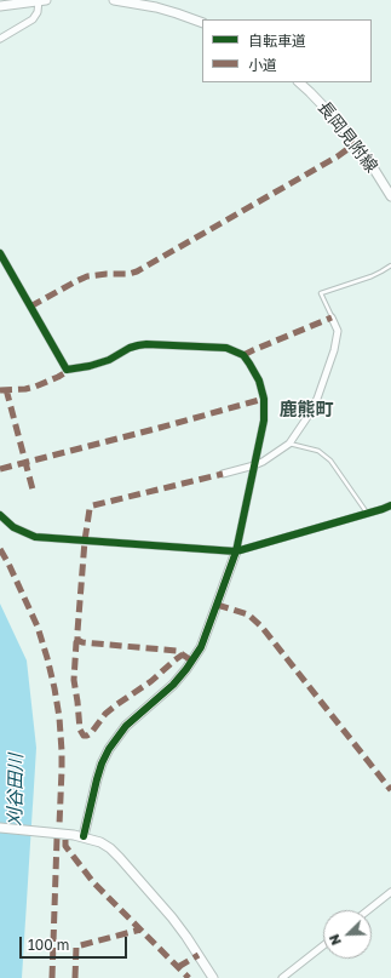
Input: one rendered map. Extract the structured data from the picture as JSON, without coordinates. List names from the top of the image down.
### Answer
{
  "streets": {
    "main road": ["長岡見附線"]
  },
  "districts": ["鹿熊町"],
  "water": ["刈谷田川"],
  "legend": ["自転車道", "小道"],
  "scale_bar": "100 m",
  "north": "bottom left"
}
